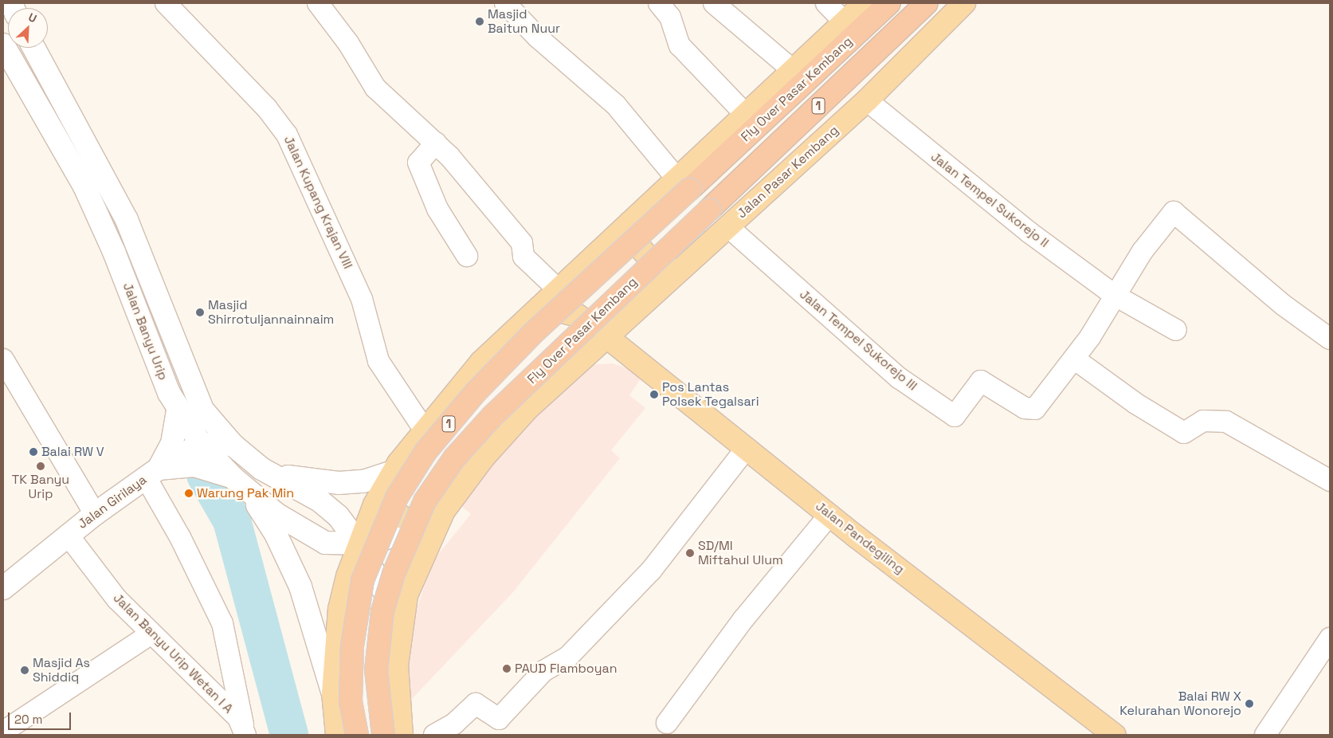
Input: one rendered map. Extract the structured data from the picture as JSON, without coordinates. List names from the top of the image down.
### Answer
{
  "streets": {
    "highway": ["Fly Over Pasar Kembang", "1"],
    "main road": [
      "Jalan Pasar Kembang",
      "Jalan Banyu Urip",
      "Jalan Girilaya",
      "Jalan Pandegiling"
    ],
    "street": [
      "Jalan Tempel Sukorejo II",
      "Jalan Kupang Krajan VIII",
      "Jalan Tempel Sukorejo III",
      "Jalan Banyu Urip Wetan I A"
    ]
  },
  "crossings": [
    ["Jalan Pasar Kembang", "Jalan Tempel Sukorejo II"],
    ["Jalan Pasar Kembang", "Jalan Banyu Urip"],
    ["Jalan Pasar Kembang", "Jalan Tempel Sukorejo III"],
    ["Jalan Pasar Kembang", "Jalan Pandegiling"],
    ["Jalan Banyu Urip", "Jalan Girilaya"],
    ["Jalan Girilaya", "Jalan Banyu Urip Wetan I A"]
  ],
  "places": [
    "Masjid Baitun Nuur",
    "Masjid Shirrotuljannainnaim",
    "Pos Lantas Polsek Tegalsari",
    "Balai RW V",
    "TK Banyu Urip",
    "Warung Pak Min",
    "SD/MI Miftahul Ulum",
    "PAUD Flamboyan",
    "Masjid As Shiddiq",
    "Balai RW X Kelurahan Wonorejo"
  ],
  "scale_bar": "20 m",
  "north": "top right"
}
